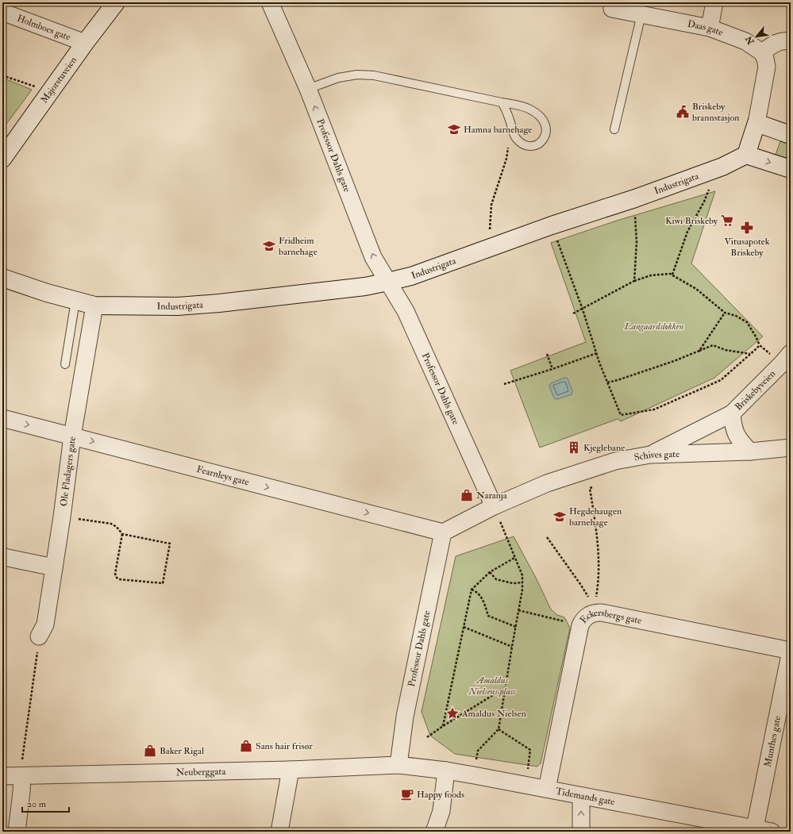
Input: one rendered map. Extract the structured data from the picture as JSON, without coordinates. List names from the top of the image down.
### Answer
{
  "streets": {
    "street": [
      "Holmboes gate",
      "Daas gate",
      "Majorstuveien",
      "Professor Dahls gate",
      "Industrigata",
      "Briskebyveien",
      "Schives gate",
      "Ole Fladagers gate",
      "Fearnleys gate",
      "Eckersbergs gate",
      "Munthes gate",
      "Neuberggata",
      "Tidemands gate"
    ]
  },
  "crossings": [
    ["Holmboes gate", "Majorstuveien"],
    ["Professor Dahls gate", "Industrigata"],
    ["Professor Dahls gate", "Schives gate"],
    ["Professor Dahls gate", "Fearnleys gate"],
    ["Professor Dahls gate", "Neuberggata"],
    ["Professor Dahls gate", "Tidemands gate"],
    ["Industrigata", "Ole Fladagers gate"],
    ["Briskebyveien", "Schives gate"],
    ["Ole Fladagers gate", "Fearnleys gate"],
    ["Eckersbergs gate", "Munthes gate"],
    ["Eckersbergs gate", "Tidemands gate"],
    ["Munthes gate", "Tidemands gate"],
    ["Neuberggata", "Tidemands gate"]
  ],
  "one_way": ["Fearnleys gate"],
  "parks": ["Langaardsløkken", "Amaldus Nielsens plass"],
  "places": {
    "public building": ["Briskeby brannstasjon"],
    "school or university": ["Hamna barnehage", "Fridheim barnehage", "Hegdehaugen barnehage"],
    "supermarket": ["Kiwi Briskeby"],
    "pharmacy": ["Vitusapotek Briskeby"],
    "building": ["Kjeglebane"],
    "shop": ["Naranja", "Sans hair frisør", "Baker Rigal"],
    "place": ["Amaldus Nielsen"],
    "cafe": ["Happy foods"]
  },
  "scale_bar": "20 m",
  "north": "bottom left"
}
